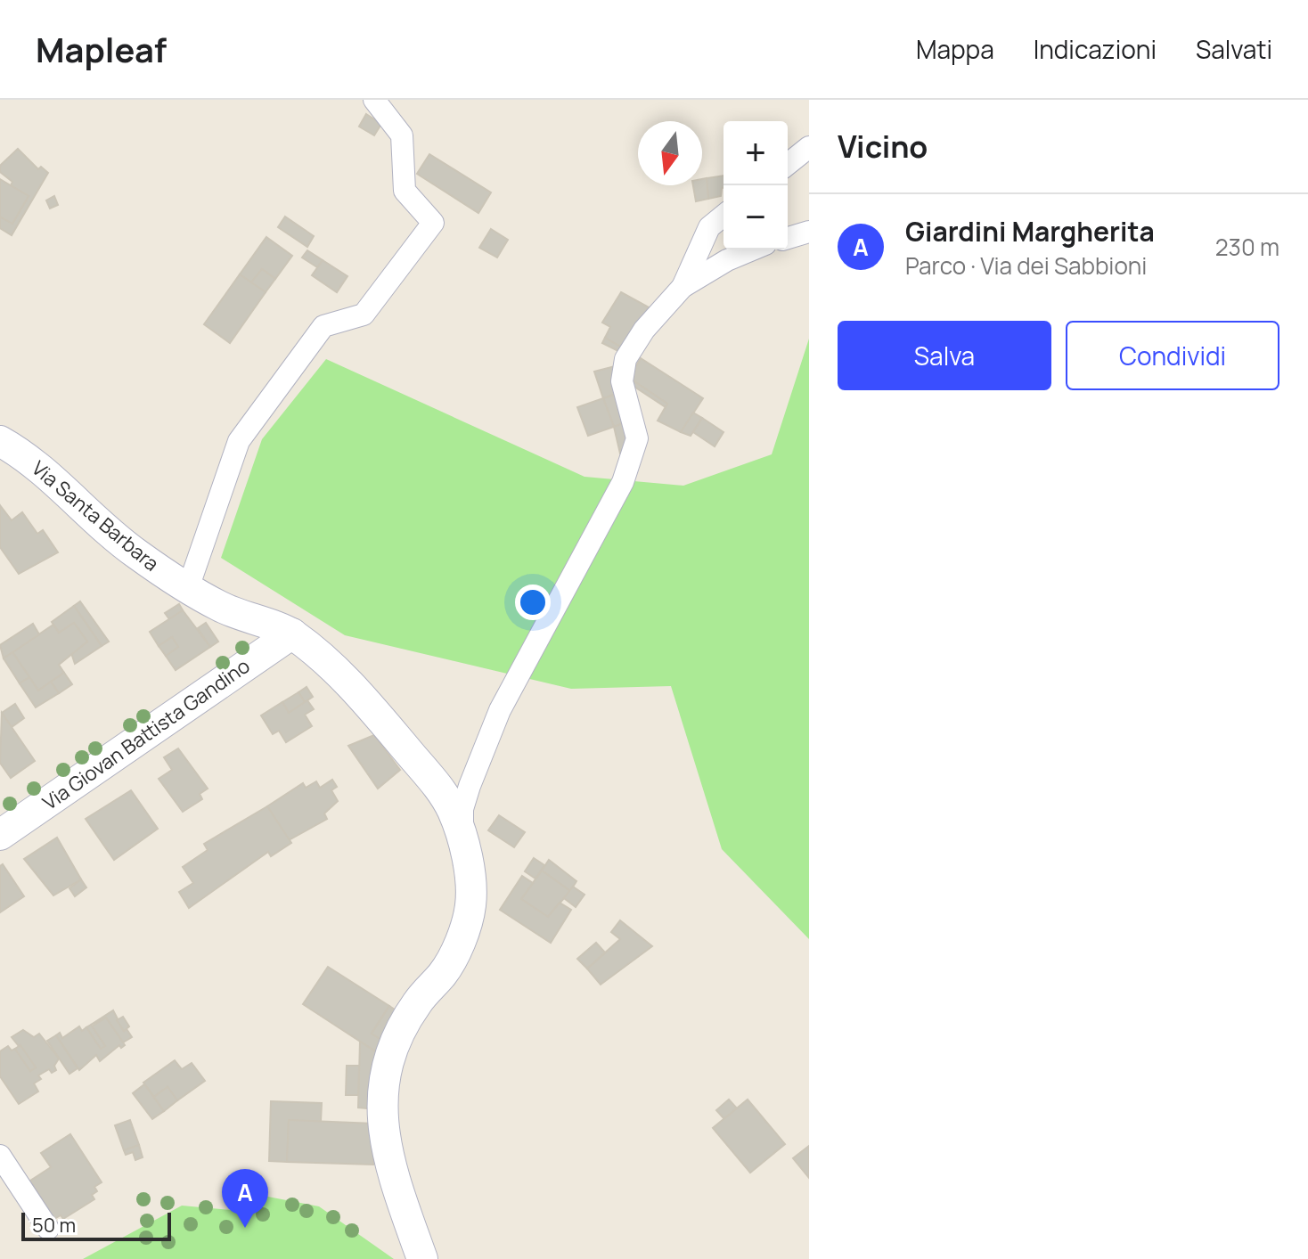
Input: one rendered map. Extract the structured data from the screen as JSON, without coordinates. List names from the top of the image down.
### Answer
{
  "streets": {
    "street": ["Via Santa Barbara", "Via Giovan Battista Gandino"]
  },
  "crossings": [
    ["Via Santa Barbara", "Via Giovan Battista Gandino"]
  ],
  "scale_bar": "50 m",
  "north": "bottom",
  "page": {
    "header": "Mapleaf",
    "nav": ["Mappa", "Indicazioni", "Salvati"],
    "heading": "Vicino",
    "map_buttons": ["+", "−"],
    "list": [
      {
        "mark": "A",
        "name": "Giardini Margherita",
        "note": "Parco · Via dei Sabbioni",
        "value": "230 m"
      }
    ],
    "buttons": ["Salva", "Condividi"],
    "pins": "A",
    "scale": "50 m"
  }
}
